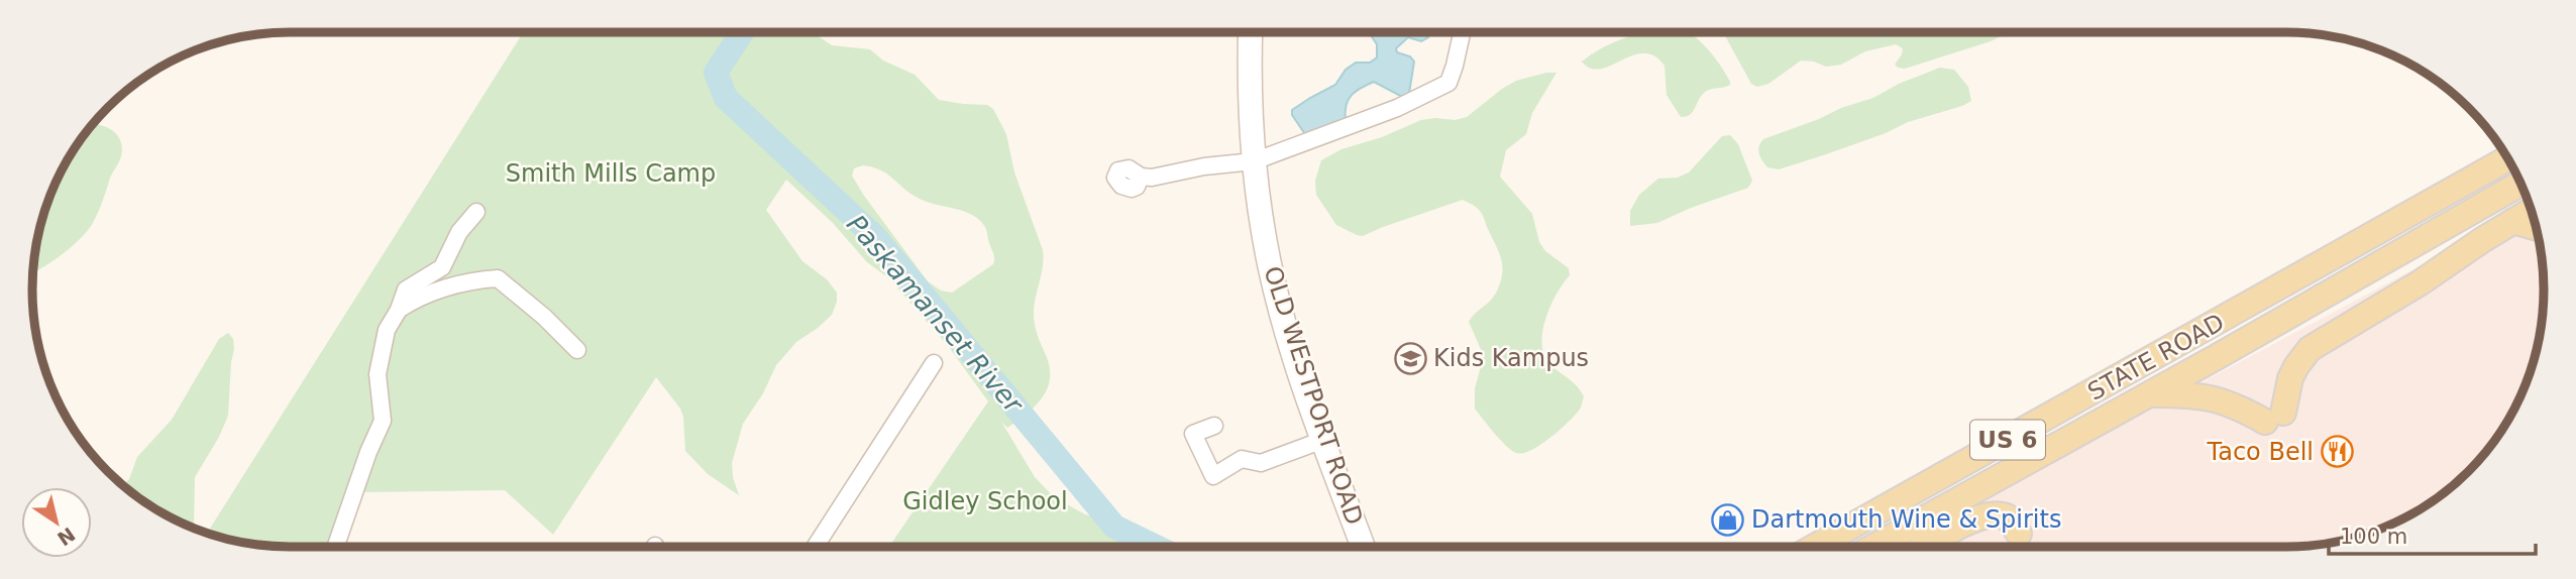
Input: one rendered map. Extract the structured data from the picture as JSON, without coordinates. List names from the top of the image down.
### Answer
{
  "streets": {
    "main road": ["STATE ROAD", "OLD WESTPORT ROAD", "US 6"]
  },
  "water": ["Paskamanset River"],
  "parks": ["Smith Mills Camp", "Gidley School"],
  "places": {
    "school or university": ["Kids Kampus"],
    "restaurant": ["Taco Bell"],
    "shop": ["Dartmouth Wine & Spirits"]
  },
  "scale_bar": "100 m",
  "north": "bottom right"
}
